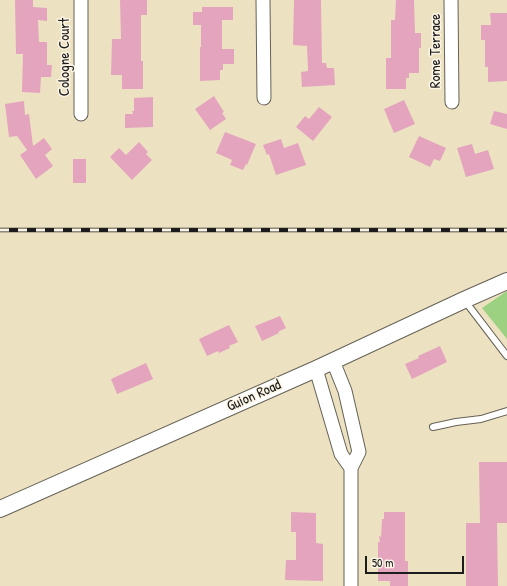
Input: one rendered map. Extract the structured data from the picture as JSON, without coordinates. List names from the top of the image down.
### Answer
{
  "streets": {
    "street": ["Rome Terrace", "Cologne Court", "Guion Road"]
  },
  "scale_bar": "50 m"
}
